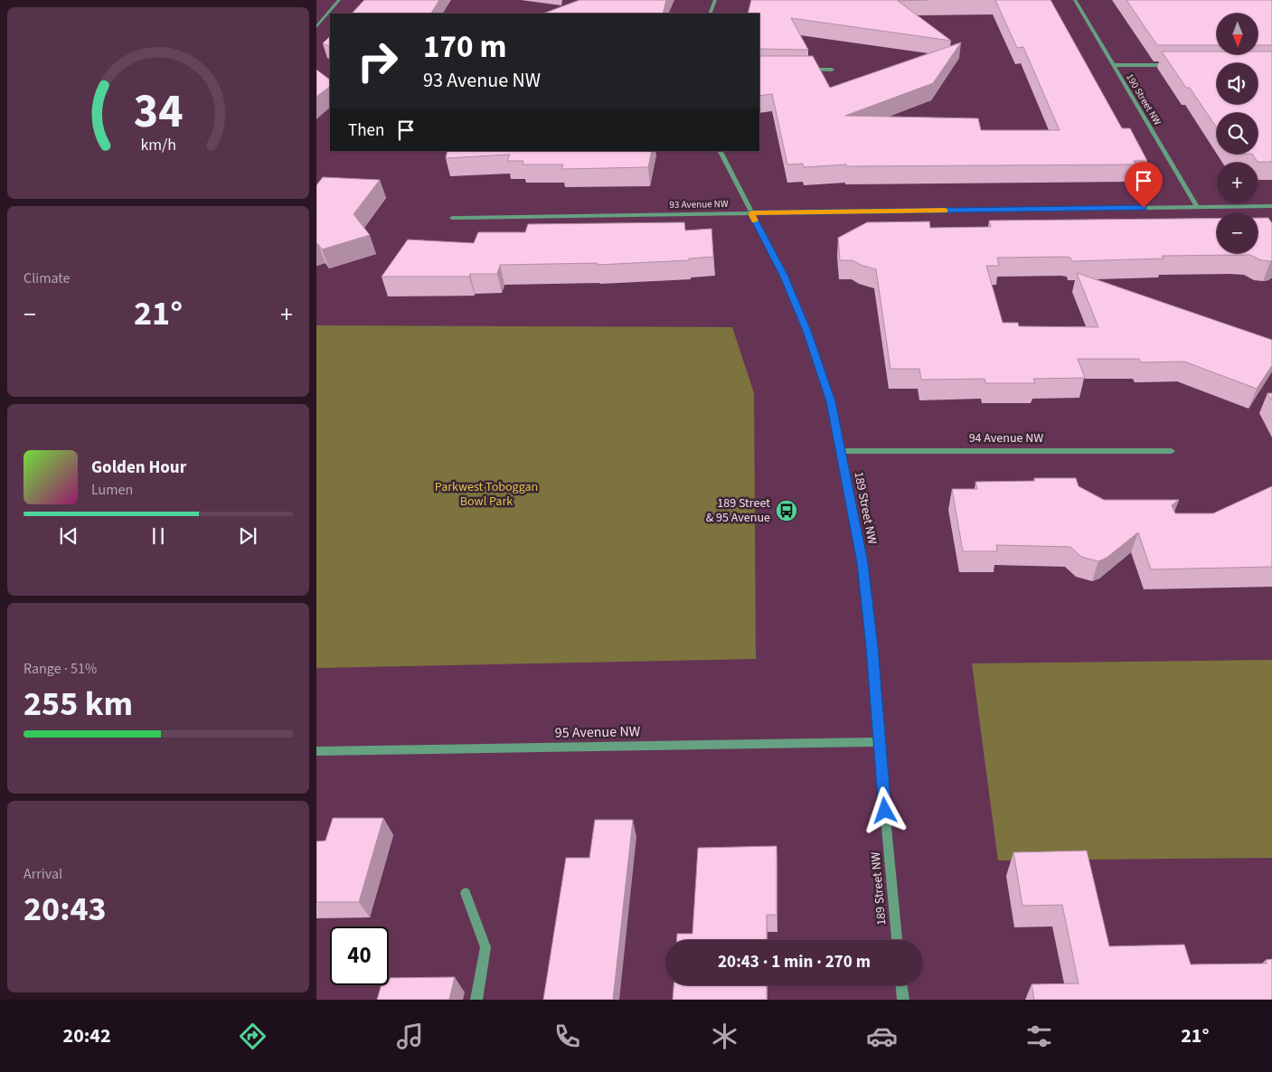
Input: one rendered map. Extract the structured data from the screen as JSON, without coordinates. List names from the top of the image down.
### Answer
{
  "streets": {
    "street": [
      "190 Street NW",
      "93 Avenue NW",
      "94 Avenue NW",
      "189 Street NW",
      "95 Avenue NW"
    ]
  },
  "crossings": [
    ["190 Street NW", "93 Avenue NW"],
    ["93 Avenue NW", "189 Street NW"],
    ["94 Avenue NW", "189 Street NW"],
    ["189 Street NW", "95 Avenue NW"]
  ],
  "parks": ["Parkwest Toboggan Bowl Park"],
  "places": {
    "bus stop": ["189 Street & 95 Avenue"]
  },
  "north": "bottom",
  "page": {
    "map_buttons": ["+", "−"],
    "turn": ["170 m", "93 Avenue NW"],
    "then": "Then",
    "tile": [
      "Climate",
      ["Range · 51%", "255 km"],
      ["Arrival", "20:43"]
    ],
    "heat": ["−", "21°", "+"],
    "song": ["Golden Hour", "Lumen"],
    "limit": "40",
    "trip": "20:43 · 1 min · 270 m",
    "tabs": ["20:42", "21°"],
    "gauge": ["34", "km/h"]
  }
}
